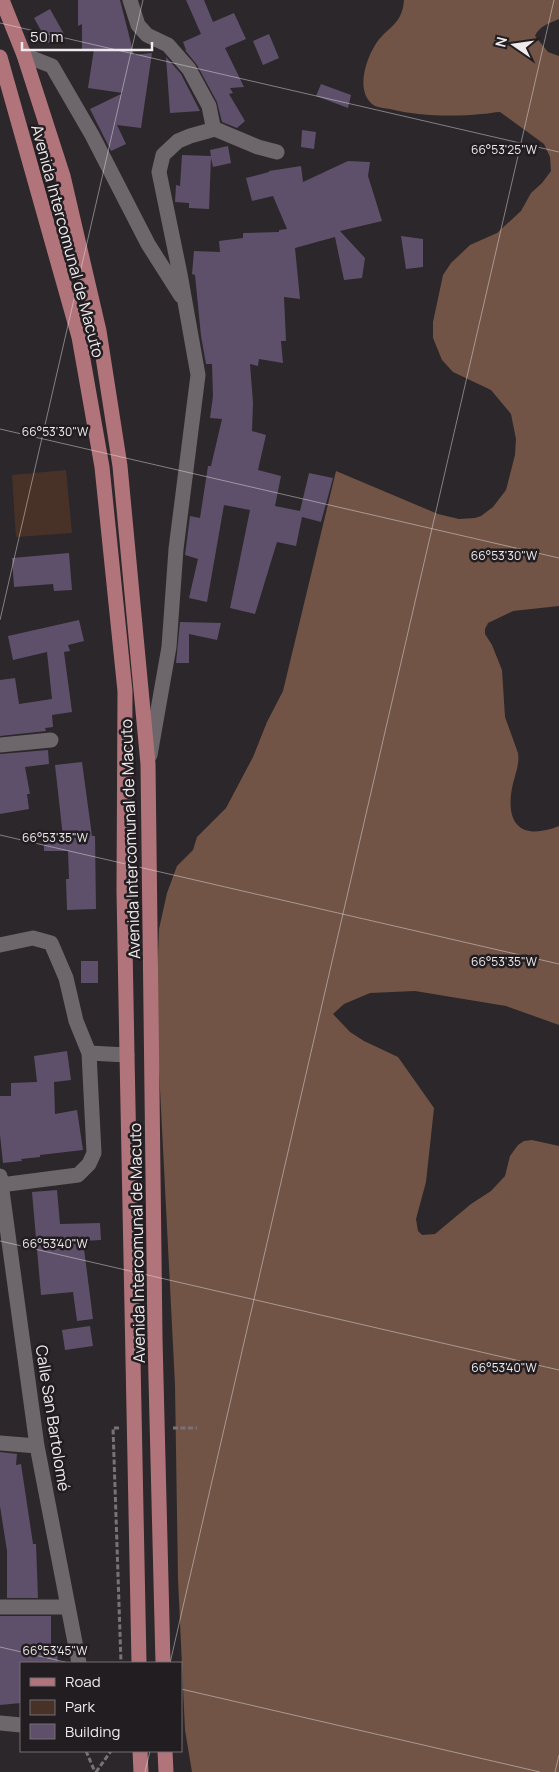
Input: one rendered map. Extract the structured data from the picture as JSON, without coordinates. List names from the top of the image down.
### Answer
{
  "streets": {
    "main road": ["Avenida Intercomunal de Macuto"],
    "street": ["Calle San Bartolomé"]
  },
  "legend": ["Road", "Park", "Building"],
  "scale_bar": "50 m",
  "north": "left",
  "coordinates": [
    "66°53'25\"W",
    "66°53'30\"W",
    "66°53'35\"W",
    "66°53'40\"W",
    "66°53'45\"W"
  ]
}
